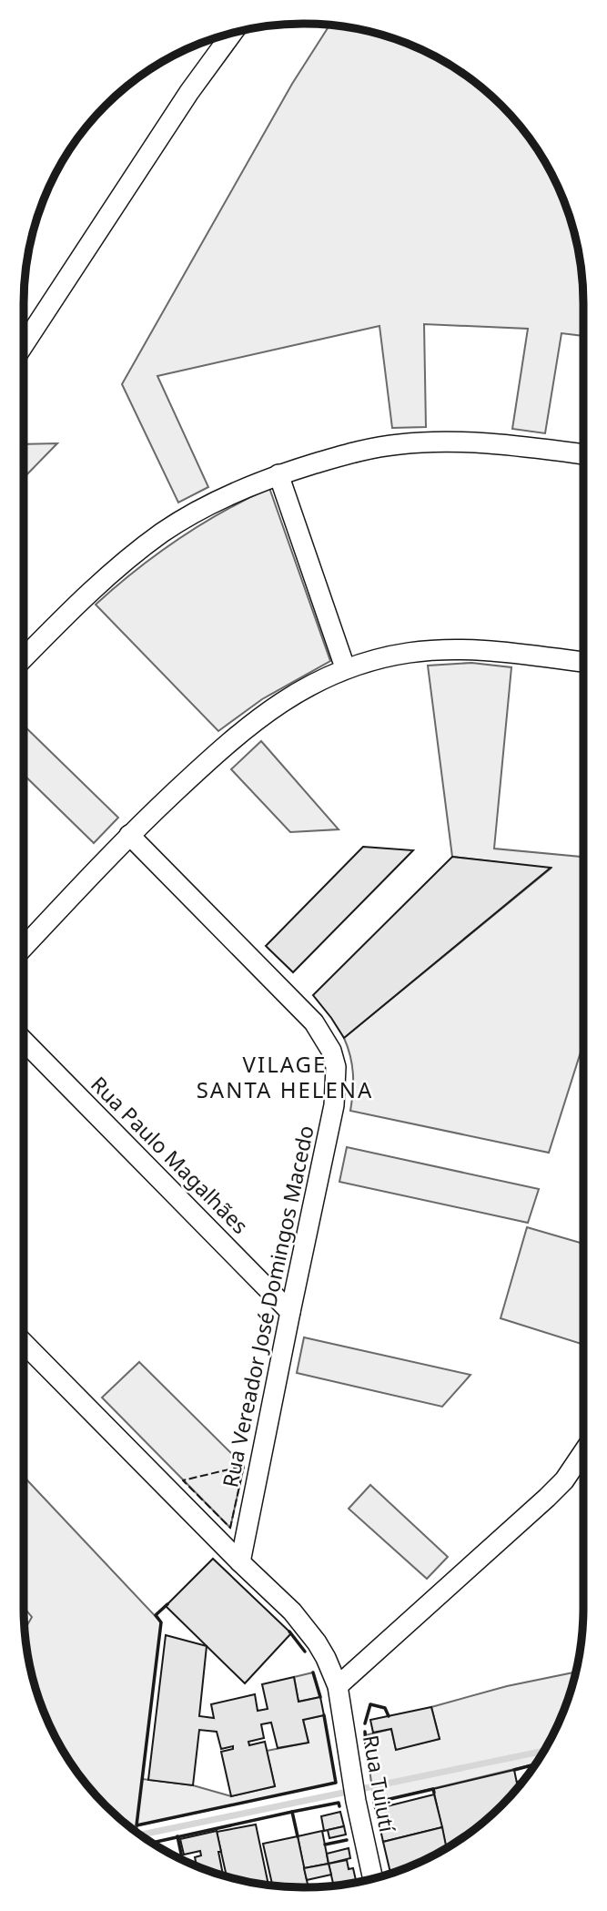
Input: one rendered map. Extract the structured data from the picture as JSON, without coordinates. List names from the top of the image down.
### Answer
{
  "streets": {
    "street": ["Rua Paulo Magalhães", "Rua Vereador José Domingos Macedo", "Rua Tuiutí"]
  },
  "crossings": [
    ["Rua Paulo Magalhães", "Rua Vereador José Domingos Macedo"],
    ["Rua Vereador José Domingos Macedo", "Rua Tuiutí"]
  ],
  "districts": ["VILAGE SANTA HELENA"]
}
